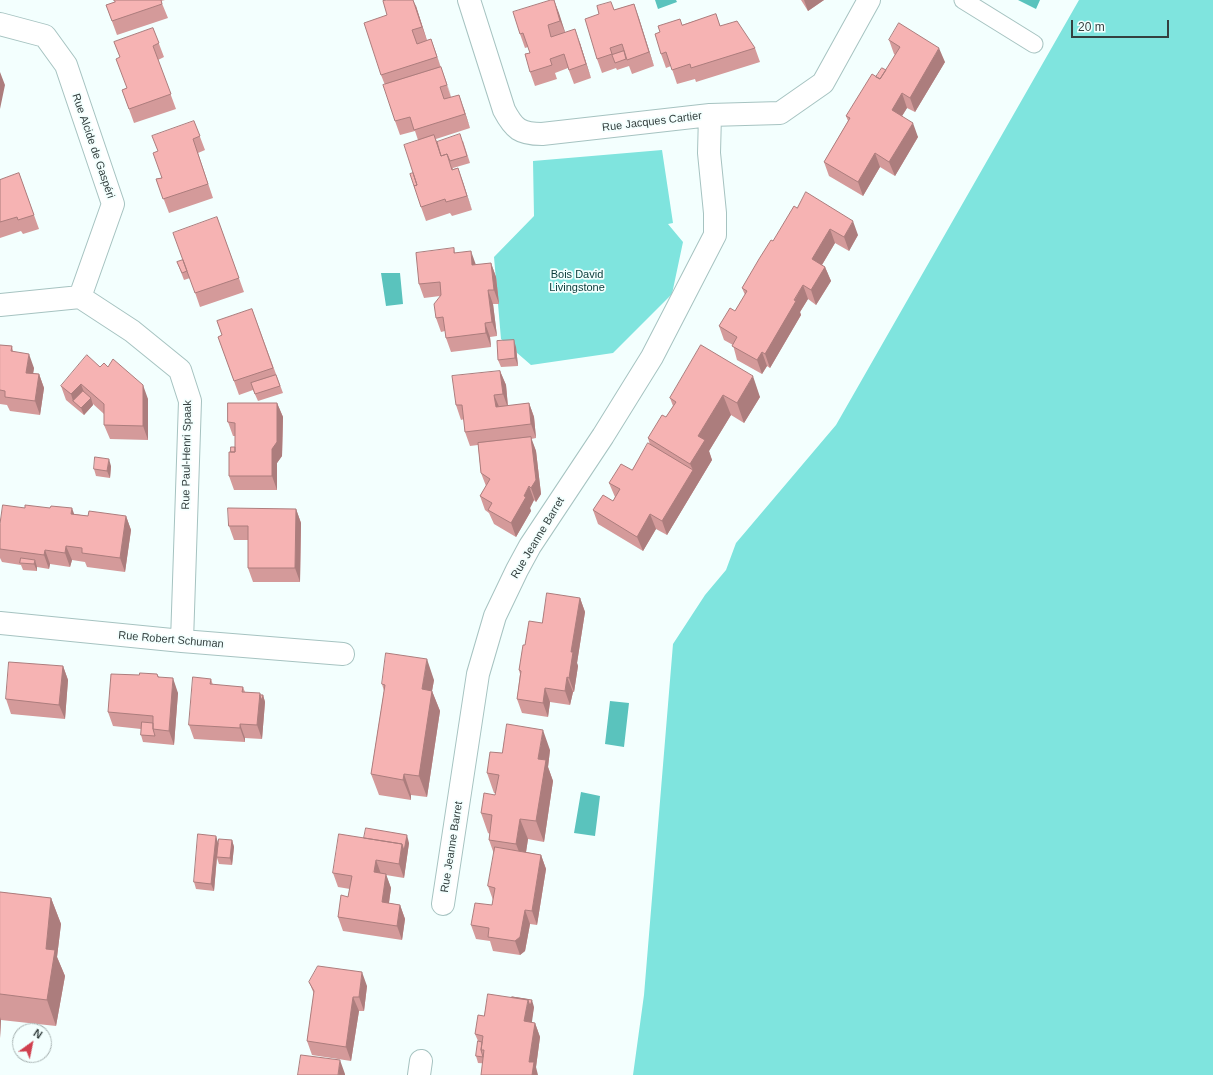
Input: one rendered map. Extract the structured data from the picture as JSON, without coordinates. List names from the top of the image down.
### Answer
{
  "streets": {
    "street": [
      "Rue Jacques Cartier",
      "Rue Alcide de Gaspéri",
      "Rue Paul-Henri Spaak",
      "Rue Jeanne Barret",
      "Rue Robert Schuman"
    ]
  },
  "crossings": [
    ["Rue Jacques Cartier", "Rue Jeanne Barret"],
    ["Rue Alcide de Gaspéri", "Rue Paul-Henri Spaak"],
    ["Rue Paul-Henri Spaak", "Rue Robert Schuman"]
  ],
  "parks": ["Bois David Livingstone"],
  "scale_bar": "20 m",
  "north": "top right"
}
